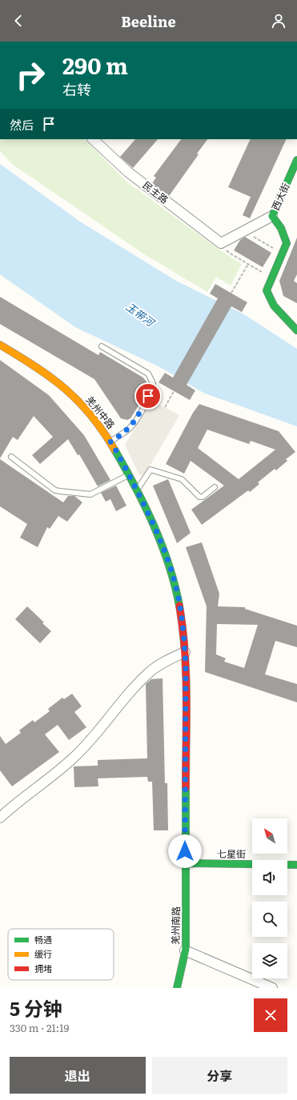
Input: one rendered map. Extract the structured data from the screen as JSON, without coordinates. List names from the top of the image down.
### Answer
{
  "streets": {
    "main road": [
      "西大街",
      "羌州中路",
      "七星街",
      "羌州南路"
    ],
    "street": ["民主路"]
  },
  "crossings": [
    ["民主路", "西大街"],
    ["羌州中路", "七星街"],
    ["羌州中路", "羌州南路"],
    ["七星街", "羌州南路"]
  ],
  "water": ["玉带河"],
  "legend": ["畅通", "缓行", "拥堵"],
  "north": "top left",
  "page": {
    "header": "Beeline",
    "turn": ["290 m", "右转"],
    "then": "然后",
    "heading": ["5 分钟", "330 m · 21:19"],
    "buttons": ["退出", "分享"]
  }
}
